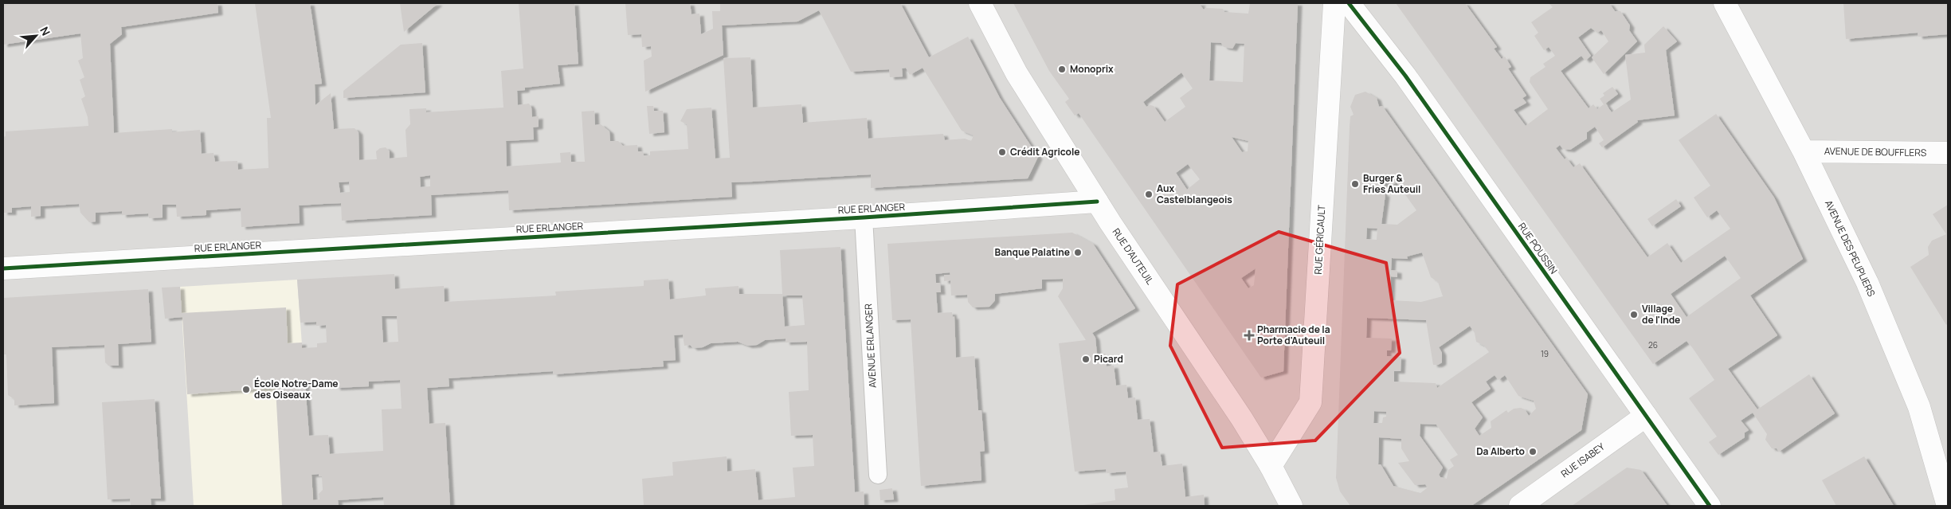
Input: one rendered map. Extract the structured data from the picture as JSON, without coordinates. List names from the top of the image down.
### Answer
{
  "streets": {
    "street": [
      "AVENUE DE BOUFFLERS",
      "RUE ERLANGER",
      "RUE GÉRICAULT",
      "RUE POUSSIN",
      "AVENUE DES PEUPLIERS",
      "RUE D'AUTEUIL",
      "RUE ISABEY"
    ],
    "lane": ["AVENUE ERLANGER"]
  },
  "crossings": [
    ["AVENUE DE BOUFFLERS", "AVENUE DES PEUPLIERS"],
    ["RUE ERLANGER", "RUE D'AUTEUIL"],
    ["RUE ERLANGER", "AVENUE ERLANGER"],
    ["RUE GÉRICAULT", "RUE D'AUTEUIL"],
    ["RUE POUSSIN", "RUE ISABEY"]
  ],
  "places": {
    "other": [
      "Monoprix",
      "Crédit Agricole",
      "Burger & Fries Auteuil",
      "Aux Castelblangeois",
      "Banque Palatine",
      "Village de l'Inde",
      "Picard",
      "École Notre-Dame des Oiseaux",
      "Da Alberto"
    ],
    "health": ["Pharmacie de la Porte d'Auteuil"]
  },
  "house_numbers": ["26", "19"],
  "north": "top right"
}
